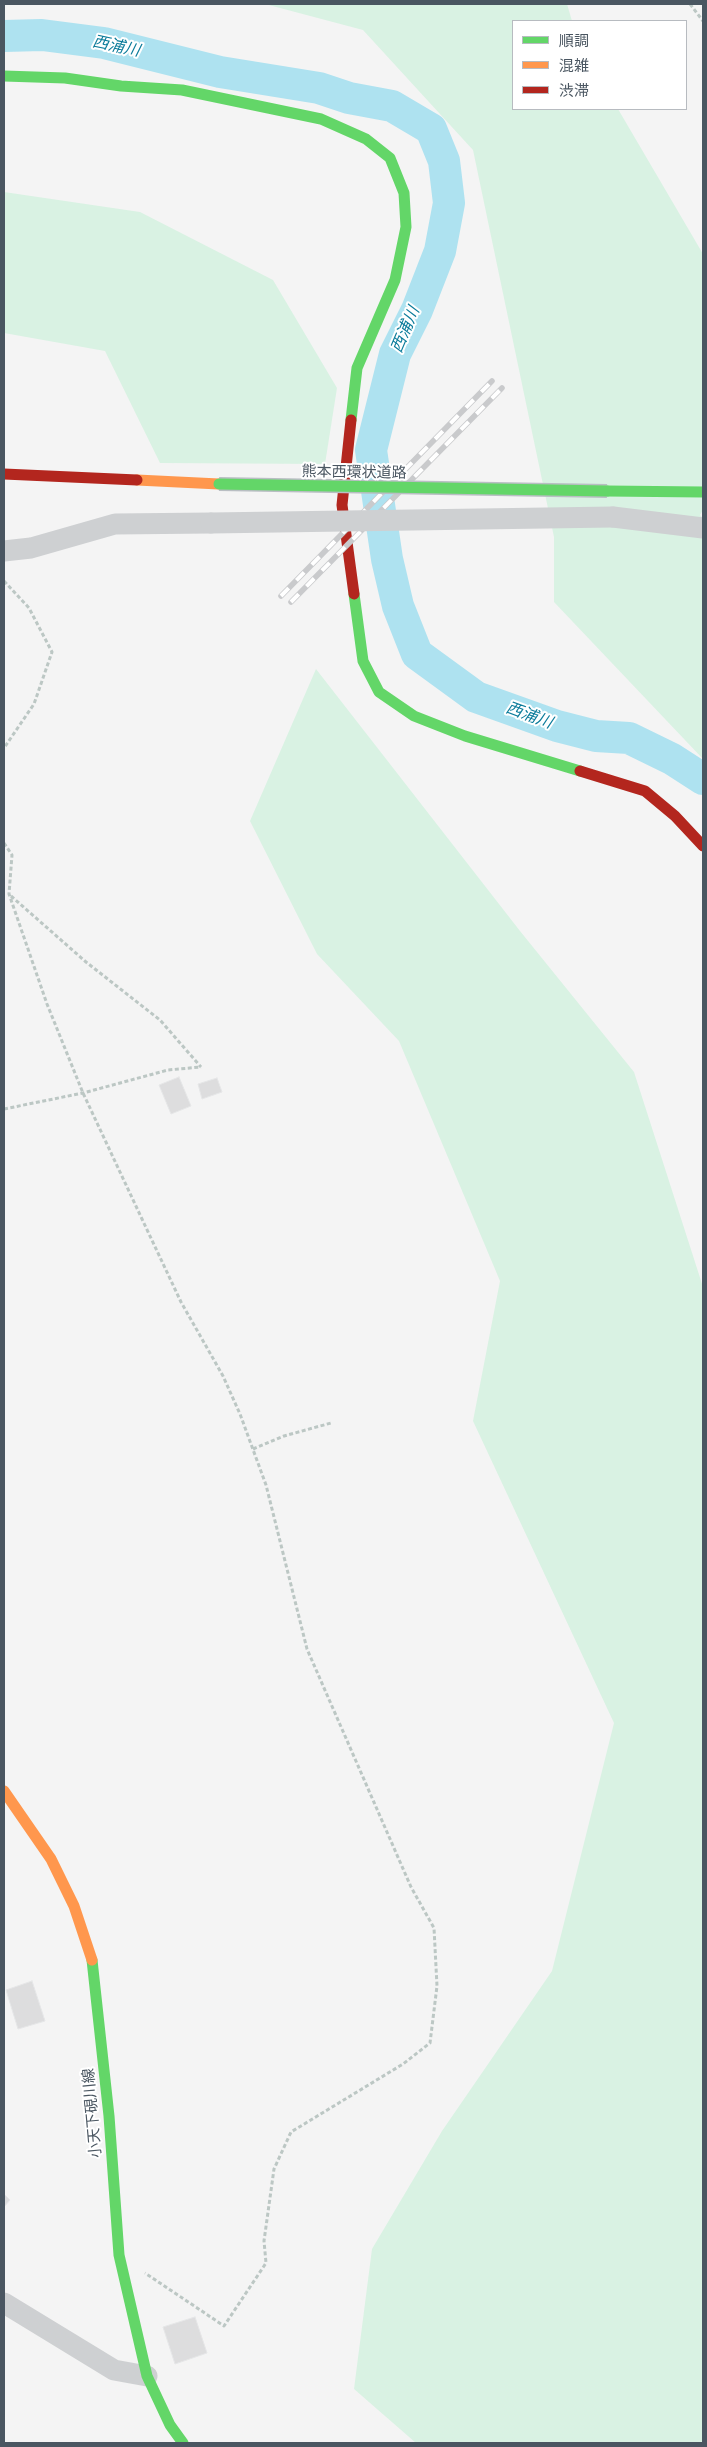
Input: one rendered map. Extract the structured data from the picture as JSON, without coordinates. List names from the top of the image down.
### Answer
{
  "streets": {
    "main road": ["熊本西環状道路", "小天下硯川線"]
  },
  "water": ["西浦川"],
  "legend": ["順調", "混雑", "渋滞"]
}
